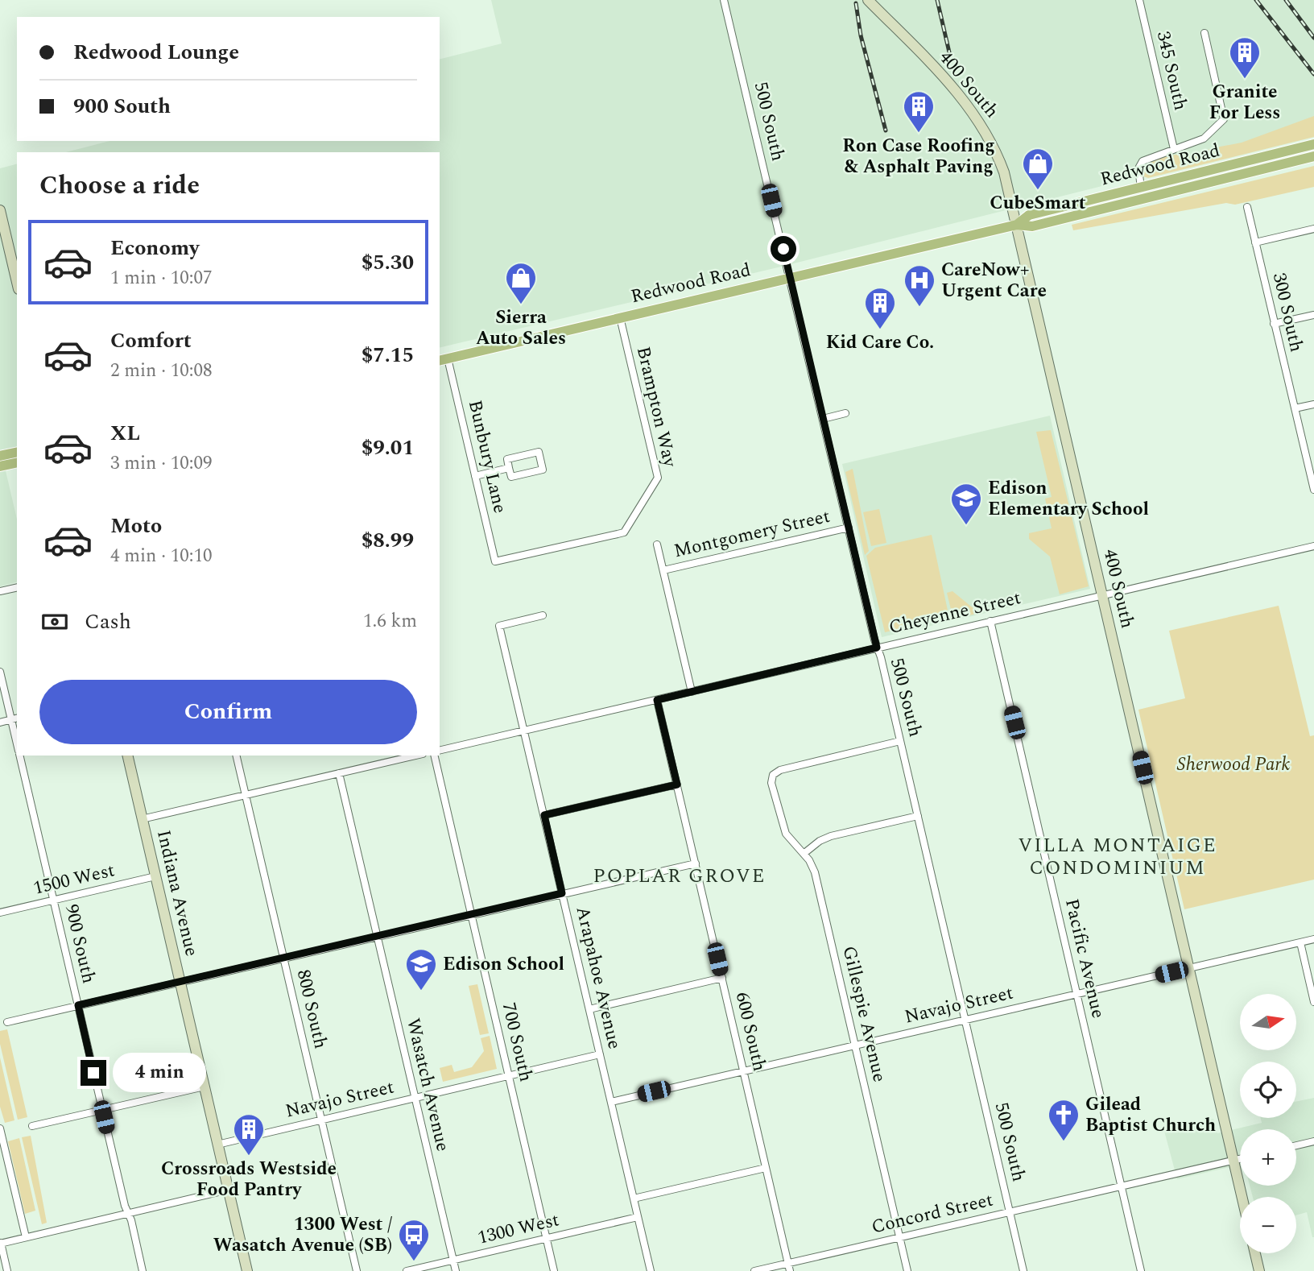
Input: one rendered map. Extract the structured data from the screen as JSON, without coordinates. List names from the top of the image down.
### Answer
{
  "streets": {
    "main road": ["400 South", "Redwood Road", "Indiana Avenue"],
    "street": [
      "345 South",
      "500 South",
      "300 South",
      "Brampton Way",
      "Bunbury Lane",
      "Montgomery Street",
      "Cheyenne Street",
      "1500 West",
      "900 South",
      "Pacific Avenue",
      "Arapahoe Avenue",
      "Navajo Street",
      "800 South",
      "Gillespie Avenue",
      "600 South",
      "700 South",
      "Wasatch Avenue",
      "Concord Street",
      "1300 West"
    ]
  },
  "crossings": [
    ["400 South", "Redwood Road"],
    ["400 South", "Cheyenne Street"],
    ["400 South", "Navajo Street"],
    ["400 South", "Concord Street"],
    ["500 South", "Redwood Road"],
    ["500 South", "Montgomery Street"],
    ["500 South", "Cheyenne Street"],
    ["500 South", "Navajo Street"],
    ["500 South", "Gillespie Avenue"],
    ["500 South", "Concord Street"],
    ["Redwood Road", "Brampton Way"],
    ["Redwood Road", "Bunbury Lane"],
    ["Brampton Way", "Bunbury Lane"],
    ["Cheyenne Street", "Pacific Avenue"],
    ["Cheyenne Street", "Arapahoe Avenue"],
    ["Cheyenne Street", "600 South"],
    ["1500 West", "Indiana Avenue"],
    ["1500 West", "900 South"],
    ["Indiana Avenue", "Navajo Street"],
    ["Pacific Avenue", "Navajo Street"],
    ["Pacific Avenue", "Concord Street"],
    ["Arapahoe Avenue", "Navajo Street"],
    ["Arapahoe Avenue", "1300 West"],
    ["Navajo Street", "800 South"],
    ["Navajo Street", "Gillespie Avenue"],
    ["Navajo Street", "600 South"],
    ["Navajo Street", "700 South"],
    ["Navajo Street", "Wasatch Avenue"],
    ["Gillespie Avenue", "Concord Street"],
    ["600 South", "Concord Street"],
    ["700 South", "1300 West"],
    ["Wasatch Avenue", "1300 West"]
  ],
  "districts": ["VILLA MONTAIGE CONDOMINIUM", "POPLAR GROVE"],
  "parks": ["Sherwood Park"],
  "places": {
    "building": [
      "Granite For Less",
      "Ron Case Roofing & Asphalt Paving",
      "Kid Care Co.",
      "Crossroads Westside Food Pantry"
    ],
    "shop": ["CubeSmart", "Sierra Auto Sales"],
    "hospital": ["CareNow+ Urgent Care"],
    "school or university": ["Edison Elementary School", "Edison School"],
    "church": ["Gilead Baptist Church"],
    "bus stop": ["1300 West / Wasatch Avenue (SB)"]
  },
  "north": "right",
  "page": {
    "banner": ["Redwood Lounge", "900 South"],
    "heading": "Choose a ride",
    "list": [
      {
        "name": "Economy",
        "note": "1 min · 10:07",
        "value": "$5.30"
      },
      {
        "name": "Comfort",
        "note": "2 min · 10:08",
        "value": "$7.15"
      },
      {
        "name": "XL",
        "note": "3 min · 10:09",
        "value": "$9.01"
      },
      {
        "name": "Moto",
        "note": "4 min · 10:10",
        "value": "$8.99"
      }
    ],
    "pay": ["Cash", "1.6 km"],
    "buttons": "Confirm",
    "map_buttons": ["+", "−"],
    "bubble": "4 min"
  }
}
